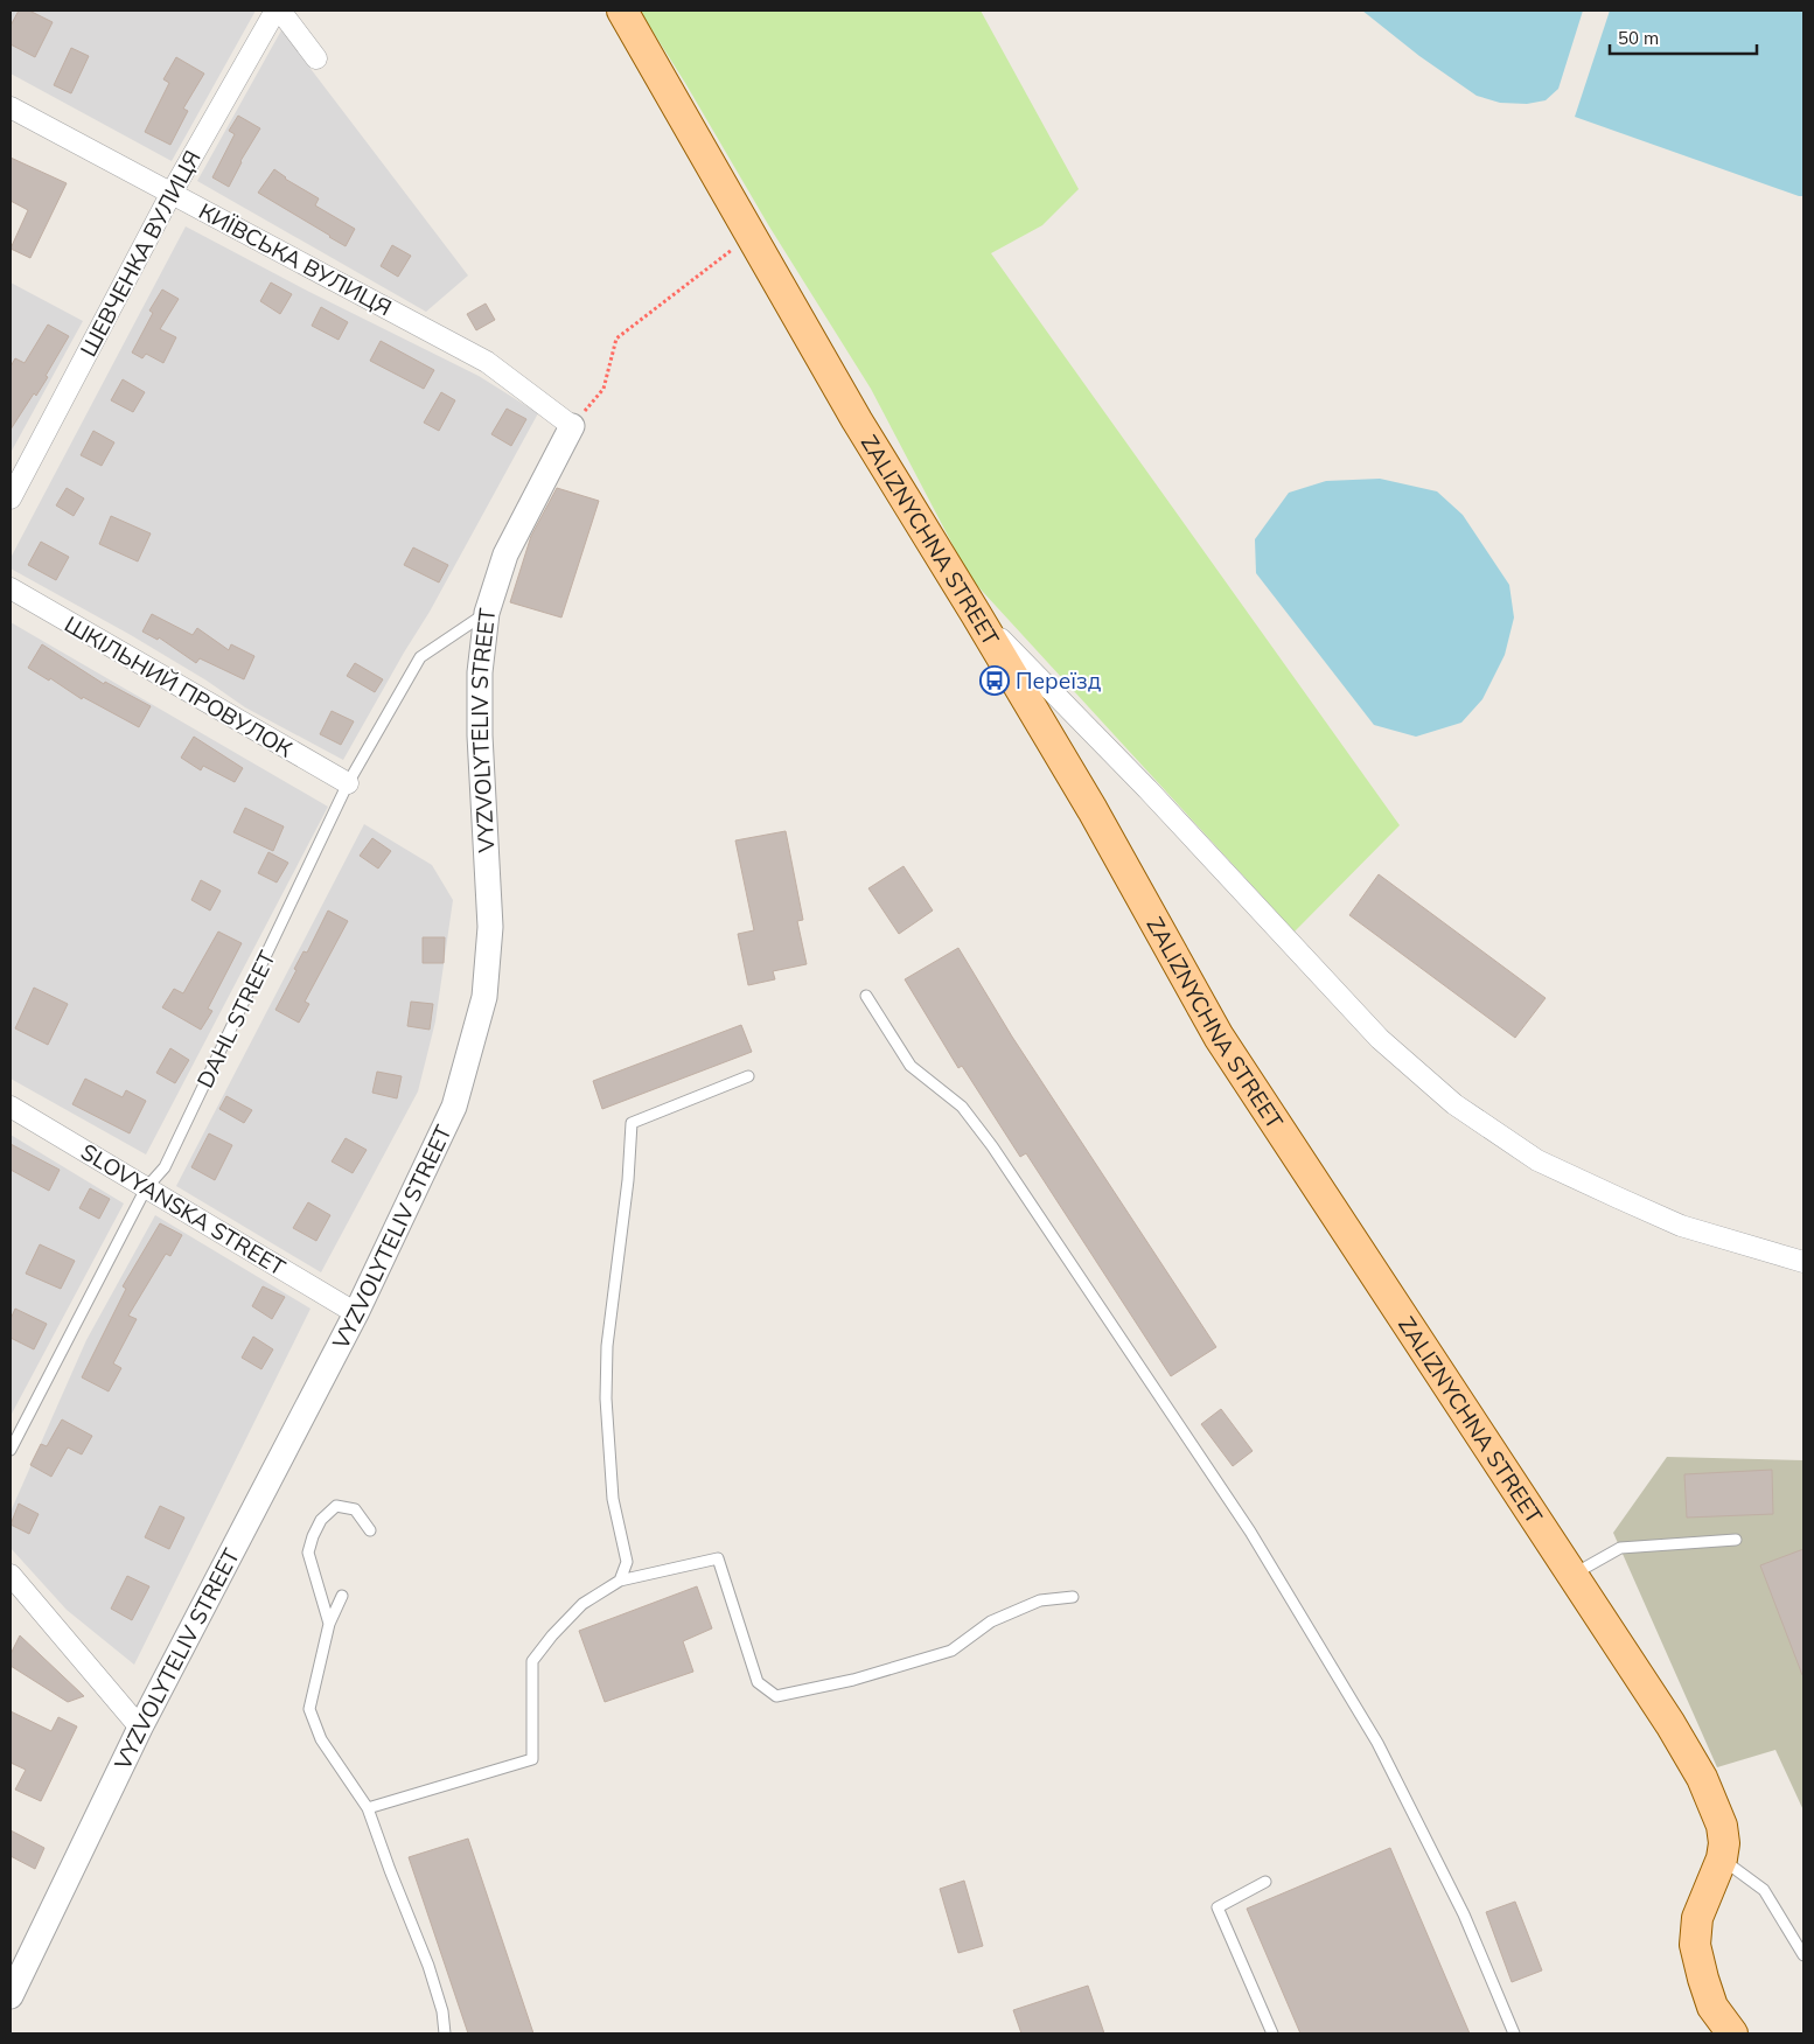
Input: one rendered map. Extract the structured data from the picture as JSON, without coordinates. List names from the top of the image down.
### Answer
{
  "streets": {
    "main road": ["ZALIZNYCHNA STREET"],
    "street": [
      "ШЕВЧЕНКА ВУЛИЦЯ",
      "КИЇВСЬКА ВУЛИЦЯ",
      "ШКІЛЬНИЙ ПРОВУЛОК",
      "VYZVOLYTELIV STREET",
      "SLOVYANSKA STREET"
    ],
    "lane": ["DAHL STREET"]
  },
  "crossings": [
    ["ШЕВЧЕНКА ВУЛИЦЯ", "КИЇВСЬКА ВУЛИЦЯ"],
    ["КИЇВСЬКА ВУЛИЦЯ", "VYZVOLYTELIV STREET"],
    ["ШКІЛЬНИЙ ПРОВУЛОК", "DAHL STREET"],
    ["VYZVOLYTELIV STREET", "DAHL STREET"],
    ["VYZVOLYTELIV STREET", "SLOVYANSKA STREET"],
    ["DAHL STREET", "SLOVYANSKA STREET"]
  ],
  "places": {
    "bus stop": ["Переїзд"]
  },
  "scale_bar": "50 m"
}
